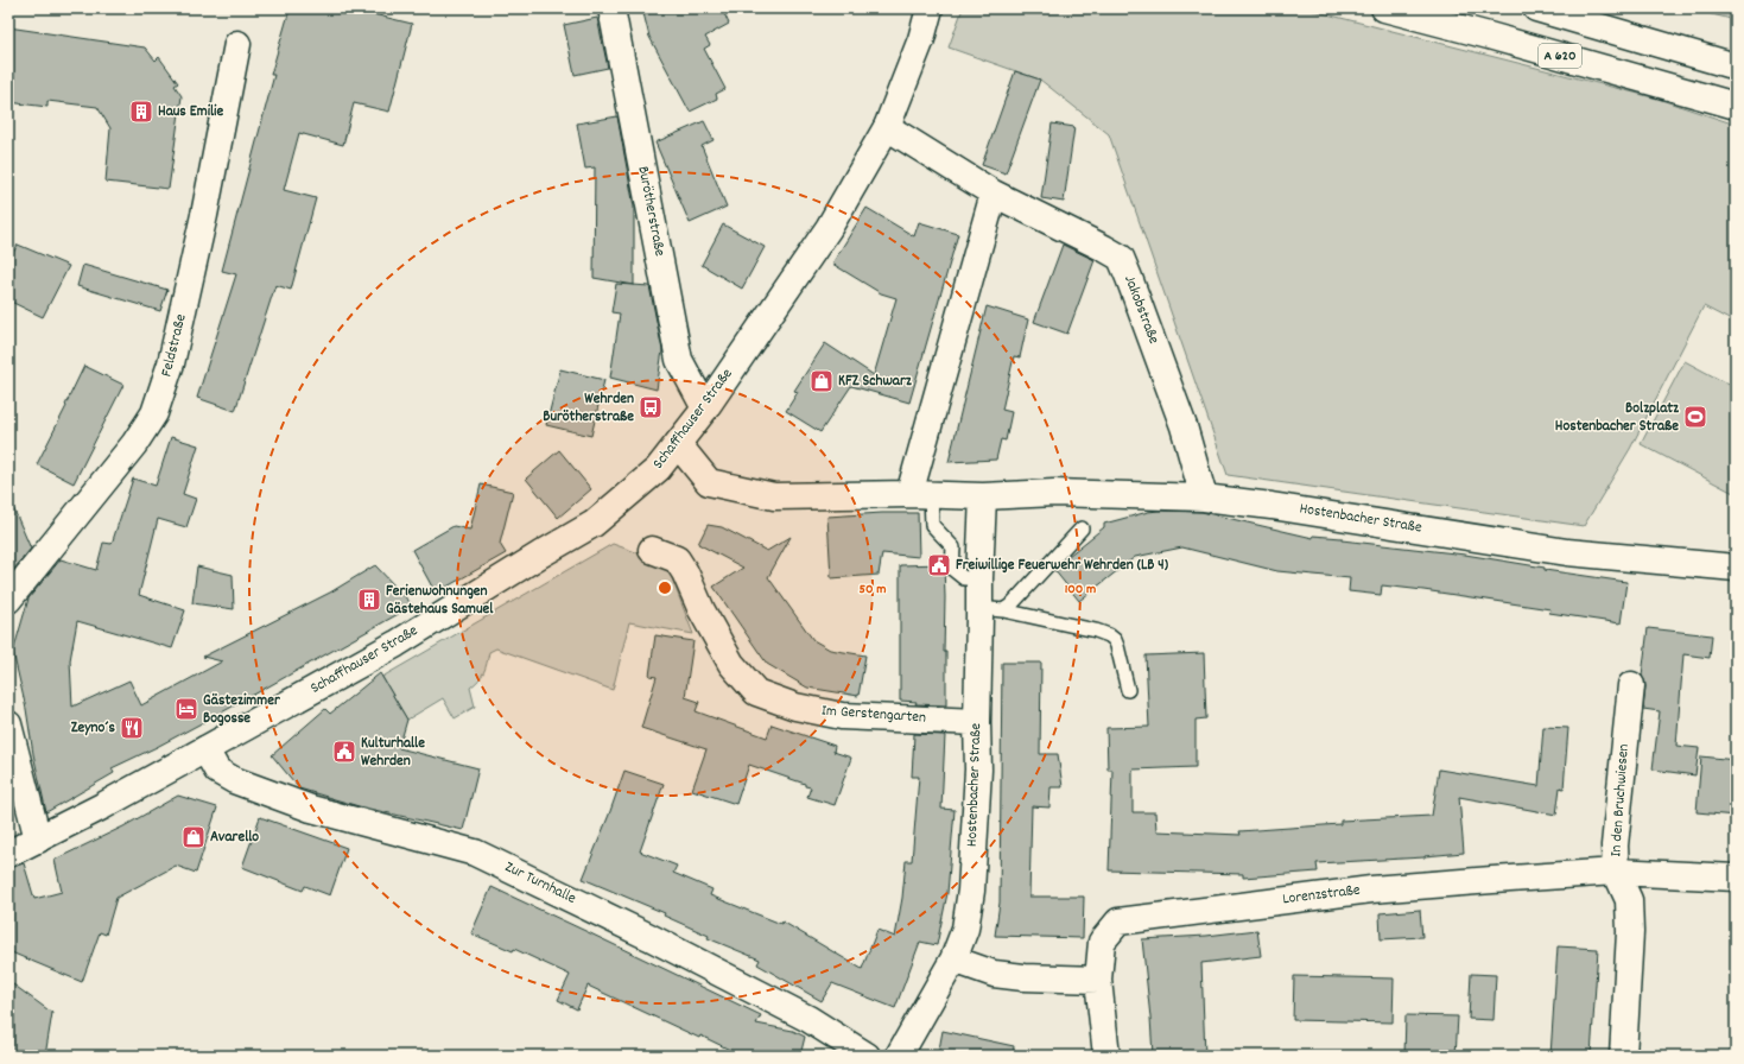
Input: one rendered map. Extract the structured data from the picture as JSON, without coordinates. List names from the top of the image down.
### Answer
{
  "streets": {
    "main road": [
      "A 620",
      "Burötherstraße",
      "Jakobstraße",
      "Feldstraße",
      "Schaffhauser Straße",
      "Hostenbacher Straße",
      "Im Gerstengarten",
      "In den Bruchwiesen",
      "Zur Turnhalle",
      "Lorenzstraße"
    ]
  },
  "crossings": [
    ["Burötherstraße", "Schaffhauser Straße"],
    ["Jakobstraße", "Schaffhauser Straße"],
    ["Jakobstraße", "Hostenbacher Straße"],
    ["Schaffhauser Straße", "Hostenbacher Straße"],
    ["Schaffhauser Straße", "Zur Turnhalle"],
    ["Hostenbacher Straße", "Im Gerstengarten"],
    ["In den Bruchwiesen", "Lorenzstraße"]
  ],
  "places": {
    "building": ["Haus Emilie", "Ferienwohnungen Gästehaus Samuel"],
    "shop": ["KFZ Schwarz", "Avarello"],
    "bus stop": ["Wehrden Burötherstraße"],
    "sports": ["Bolzplatz Hostenbacher Straße"],
    "public building": ["Freiwillige Feuerwehr Wehrden (LB 4)", "Kulturhalle Wehrden"],
    "hotel": ["Gästezimmer Bogosse"],
    "restaurant": ["Zeyno´s"]
  },
  "rings": ["50 m", "100 m"]
}
